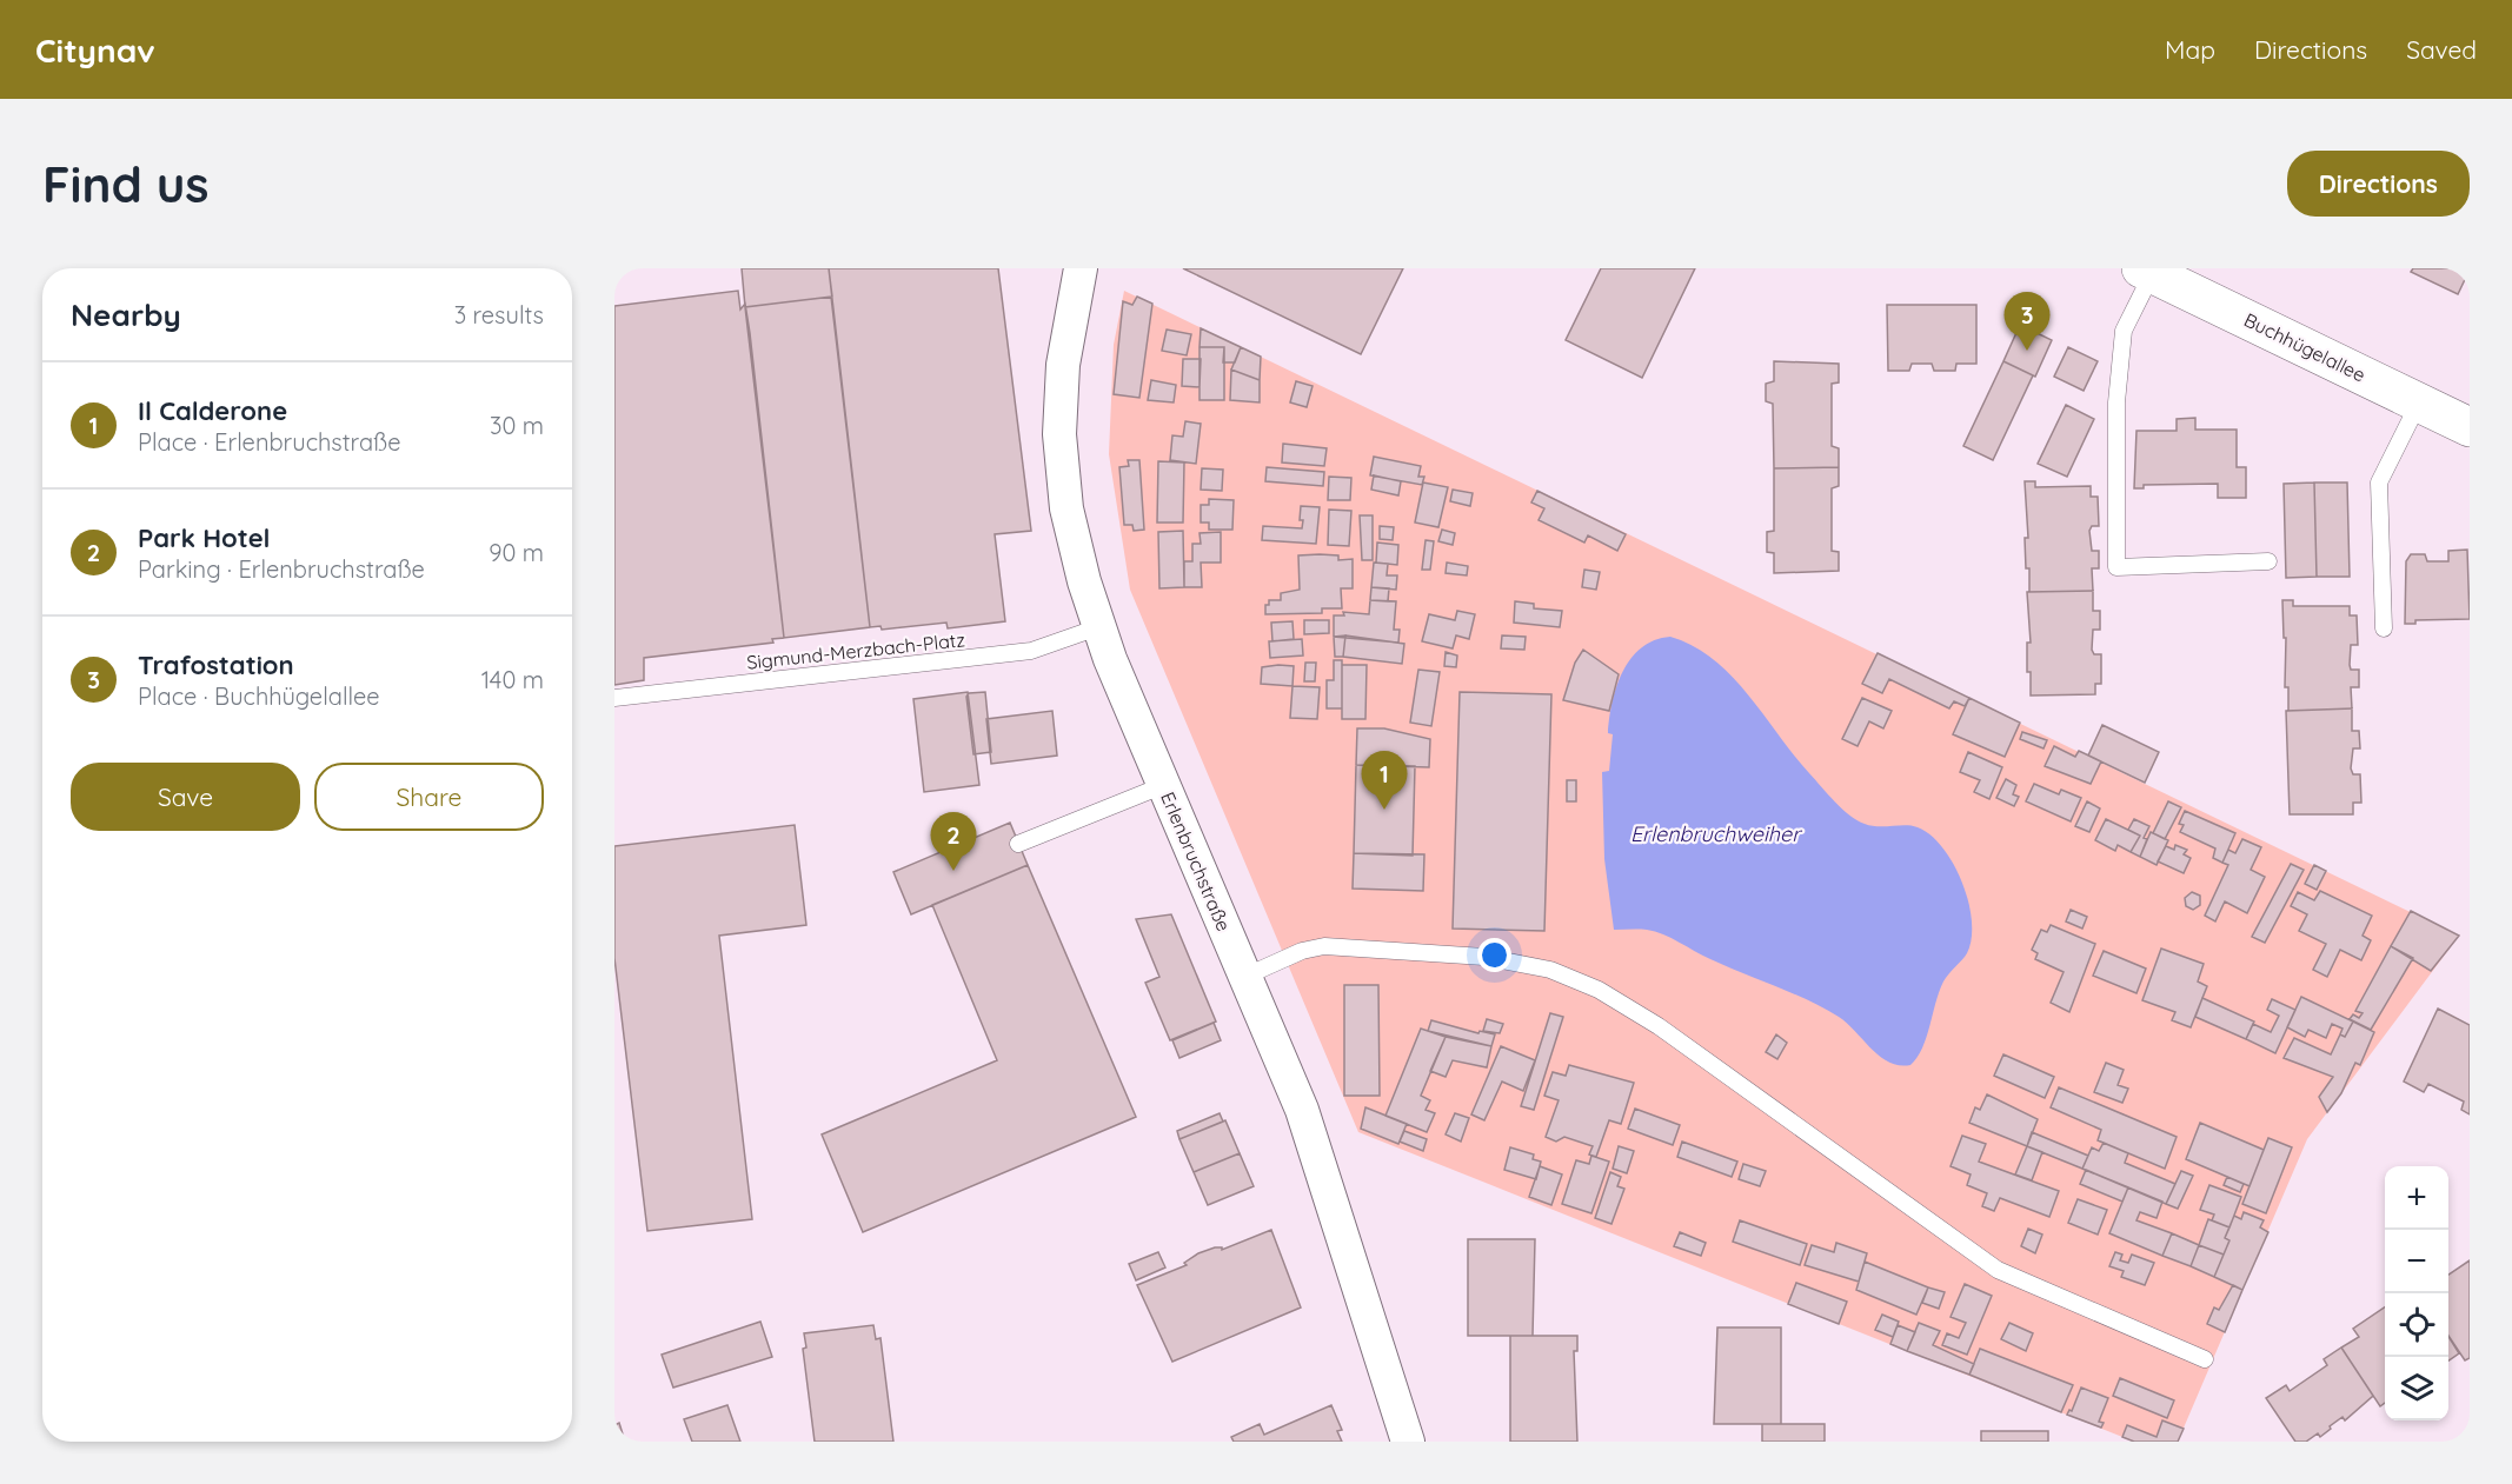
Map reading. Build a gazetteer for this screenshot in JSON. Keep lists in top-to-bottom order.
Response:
{
  "streets": {
    "street": ["Buchhügelallee", "Erlenbruchstraße"],
    "lane": ["Sigmund-Merzbach-Platz"]
  },
  "crossings": [
    ["Sigmund-Merzbach-Platz", "Erlenbruchstraße"]
  ],
  "water": ["Erlenbruchweiher"],
  "page": {
    "header": "Citynav",
    "nav": ["Map", "Directions", "Saved"],
    "buttons": [
      "Directions",
      ["Save", "Share"]
    ],
    "title": "Find us",
    "heading": ["Nearby", "3 results"],
    "pins": ["3", "1", "2"],
    "list": [
      {
        "mark": "1",
        "name": "Il Calderone",
        "note": "Place · Erlenbruchstraße",
        "value": "30 m"
      },
      {
        "mark": "2",
        "name": "Park Hotel",
        "note": "Parking · Erlenbruchstraße",
        "value": "90 m"
      },
      {
        "mark": "3",
        "name": "Trafostation",
        "note": "Place · Buchhügelallee",
        "value": "140 m"
      }
    ],
    "map_buttons": ["+", "−"]
  }
}
